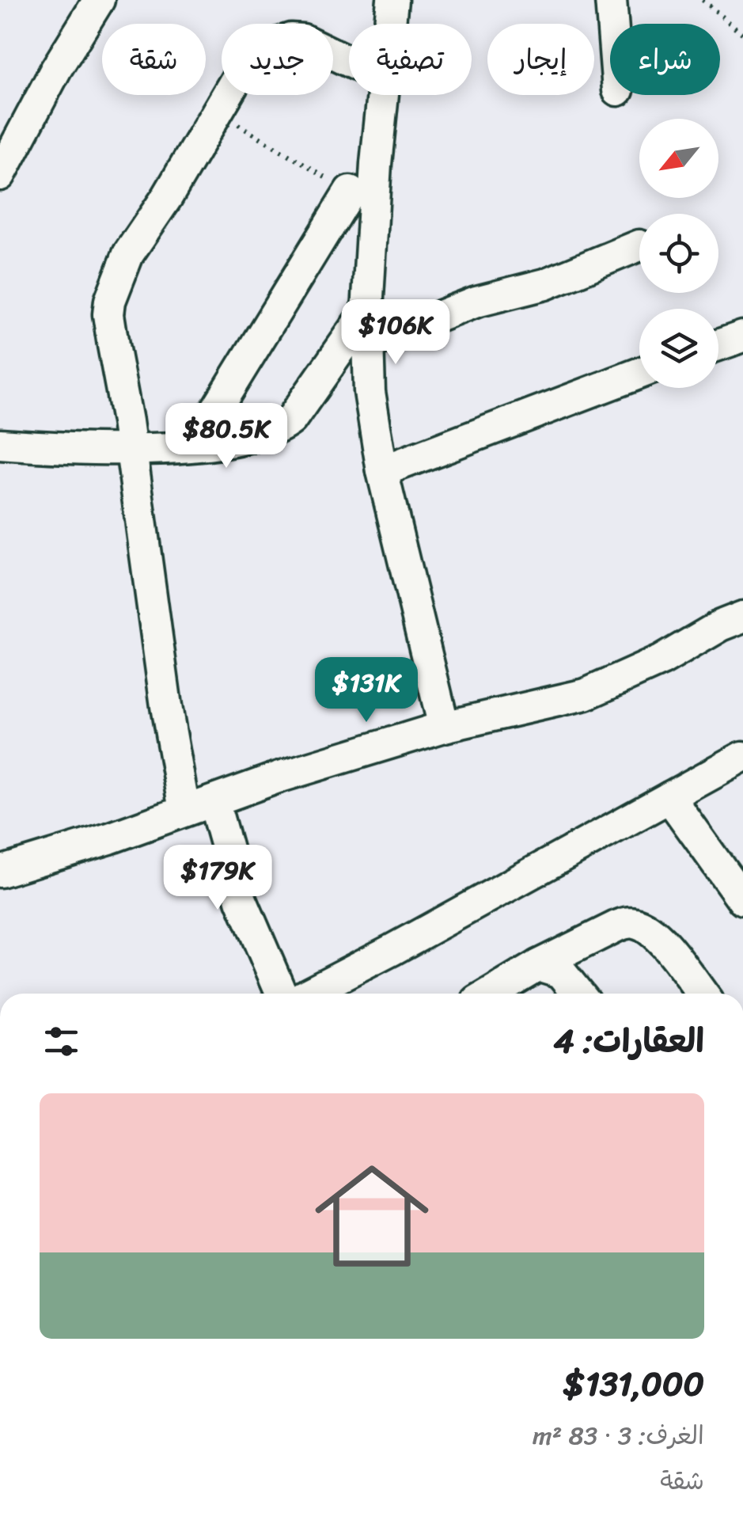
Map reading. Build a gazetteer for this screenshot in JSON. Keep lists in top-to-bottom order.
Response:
{
  "north": "bottom left",
  "page": {
    "chip": [
      "شراء",
      "إيجار",
      "تصفية",
      "جديد",
      "شقة"
    ],
    "price": [
      "$106K",
      "$80.5K",
      "$131K",
      "$179K"
    ],
    "heading": "العقارات: 4",
    "list": [
      {
        "name": "$131,000",
        "note": "الغرف: 3 · 83 m² · شقة"
      }
    ]
  }
}
